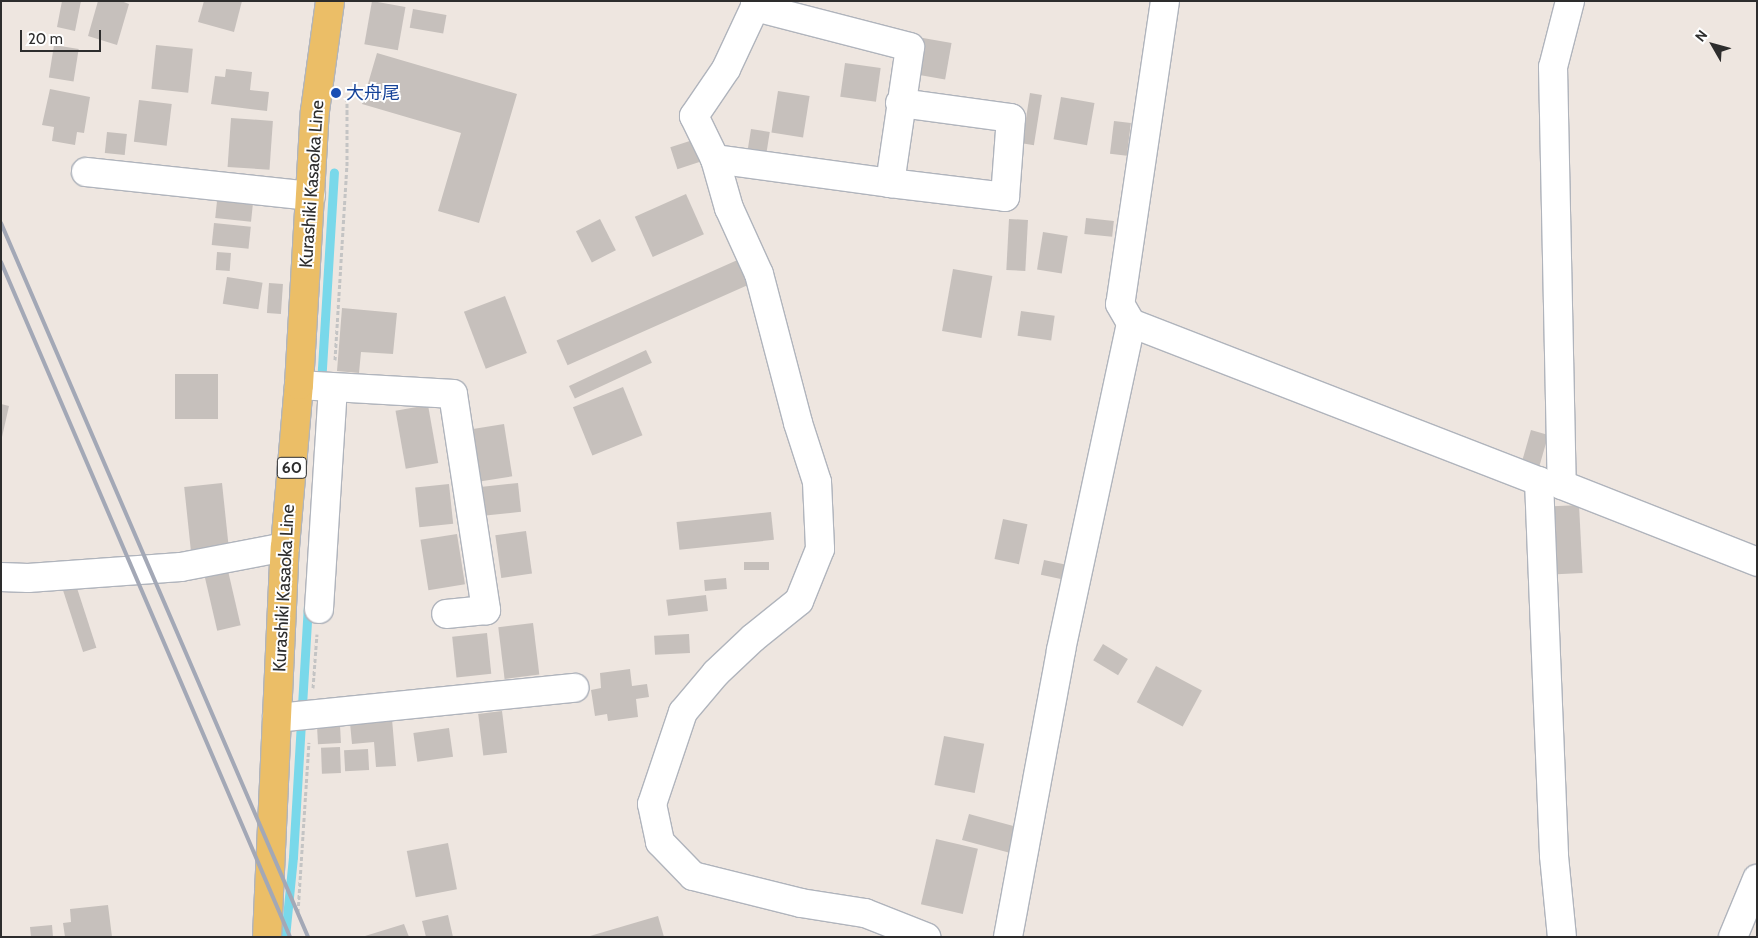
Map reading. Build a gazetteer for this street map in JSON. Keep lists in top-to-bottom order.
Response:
{
  "streets": {
    "main road": ["Kurashiki Kasaoka Line", "60"]
  },
  "places": ["大舟尾"],
  "scale_bar": "20 m",
  "north": "top left"
}
